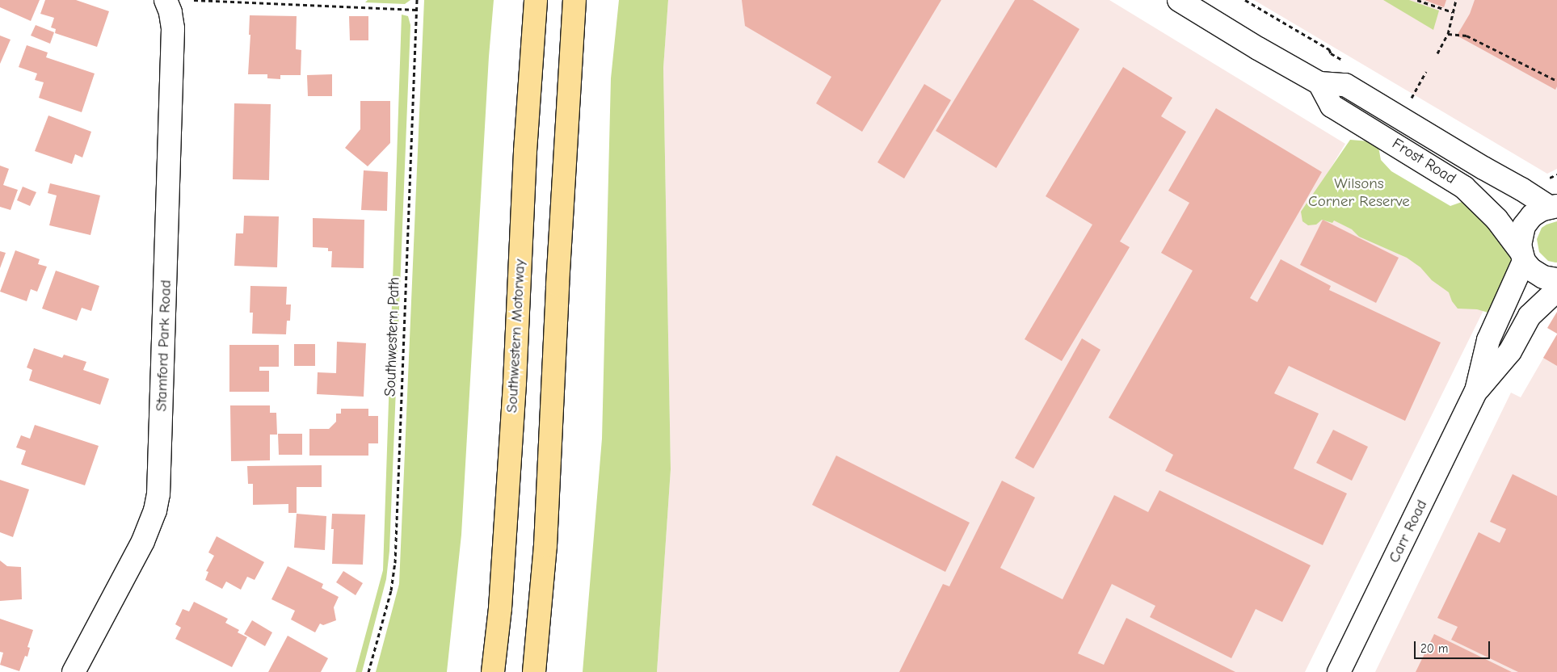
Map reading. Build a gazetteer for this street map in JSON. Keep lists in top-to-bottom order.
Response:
{
  "streets": {
    "highway": ["Southwestern Motorway"],
    "main road": ["Frost Road", "Stamford Park Road", "Carr Road"],
    "path": ["Southwestern Path"]
  },
  "crossings": [
    ["Frost Road", "Carr Road"]
  ],
  "parks": ["Wilsons Corner Reserve"],
  "scale_bar": "20 m"
}
